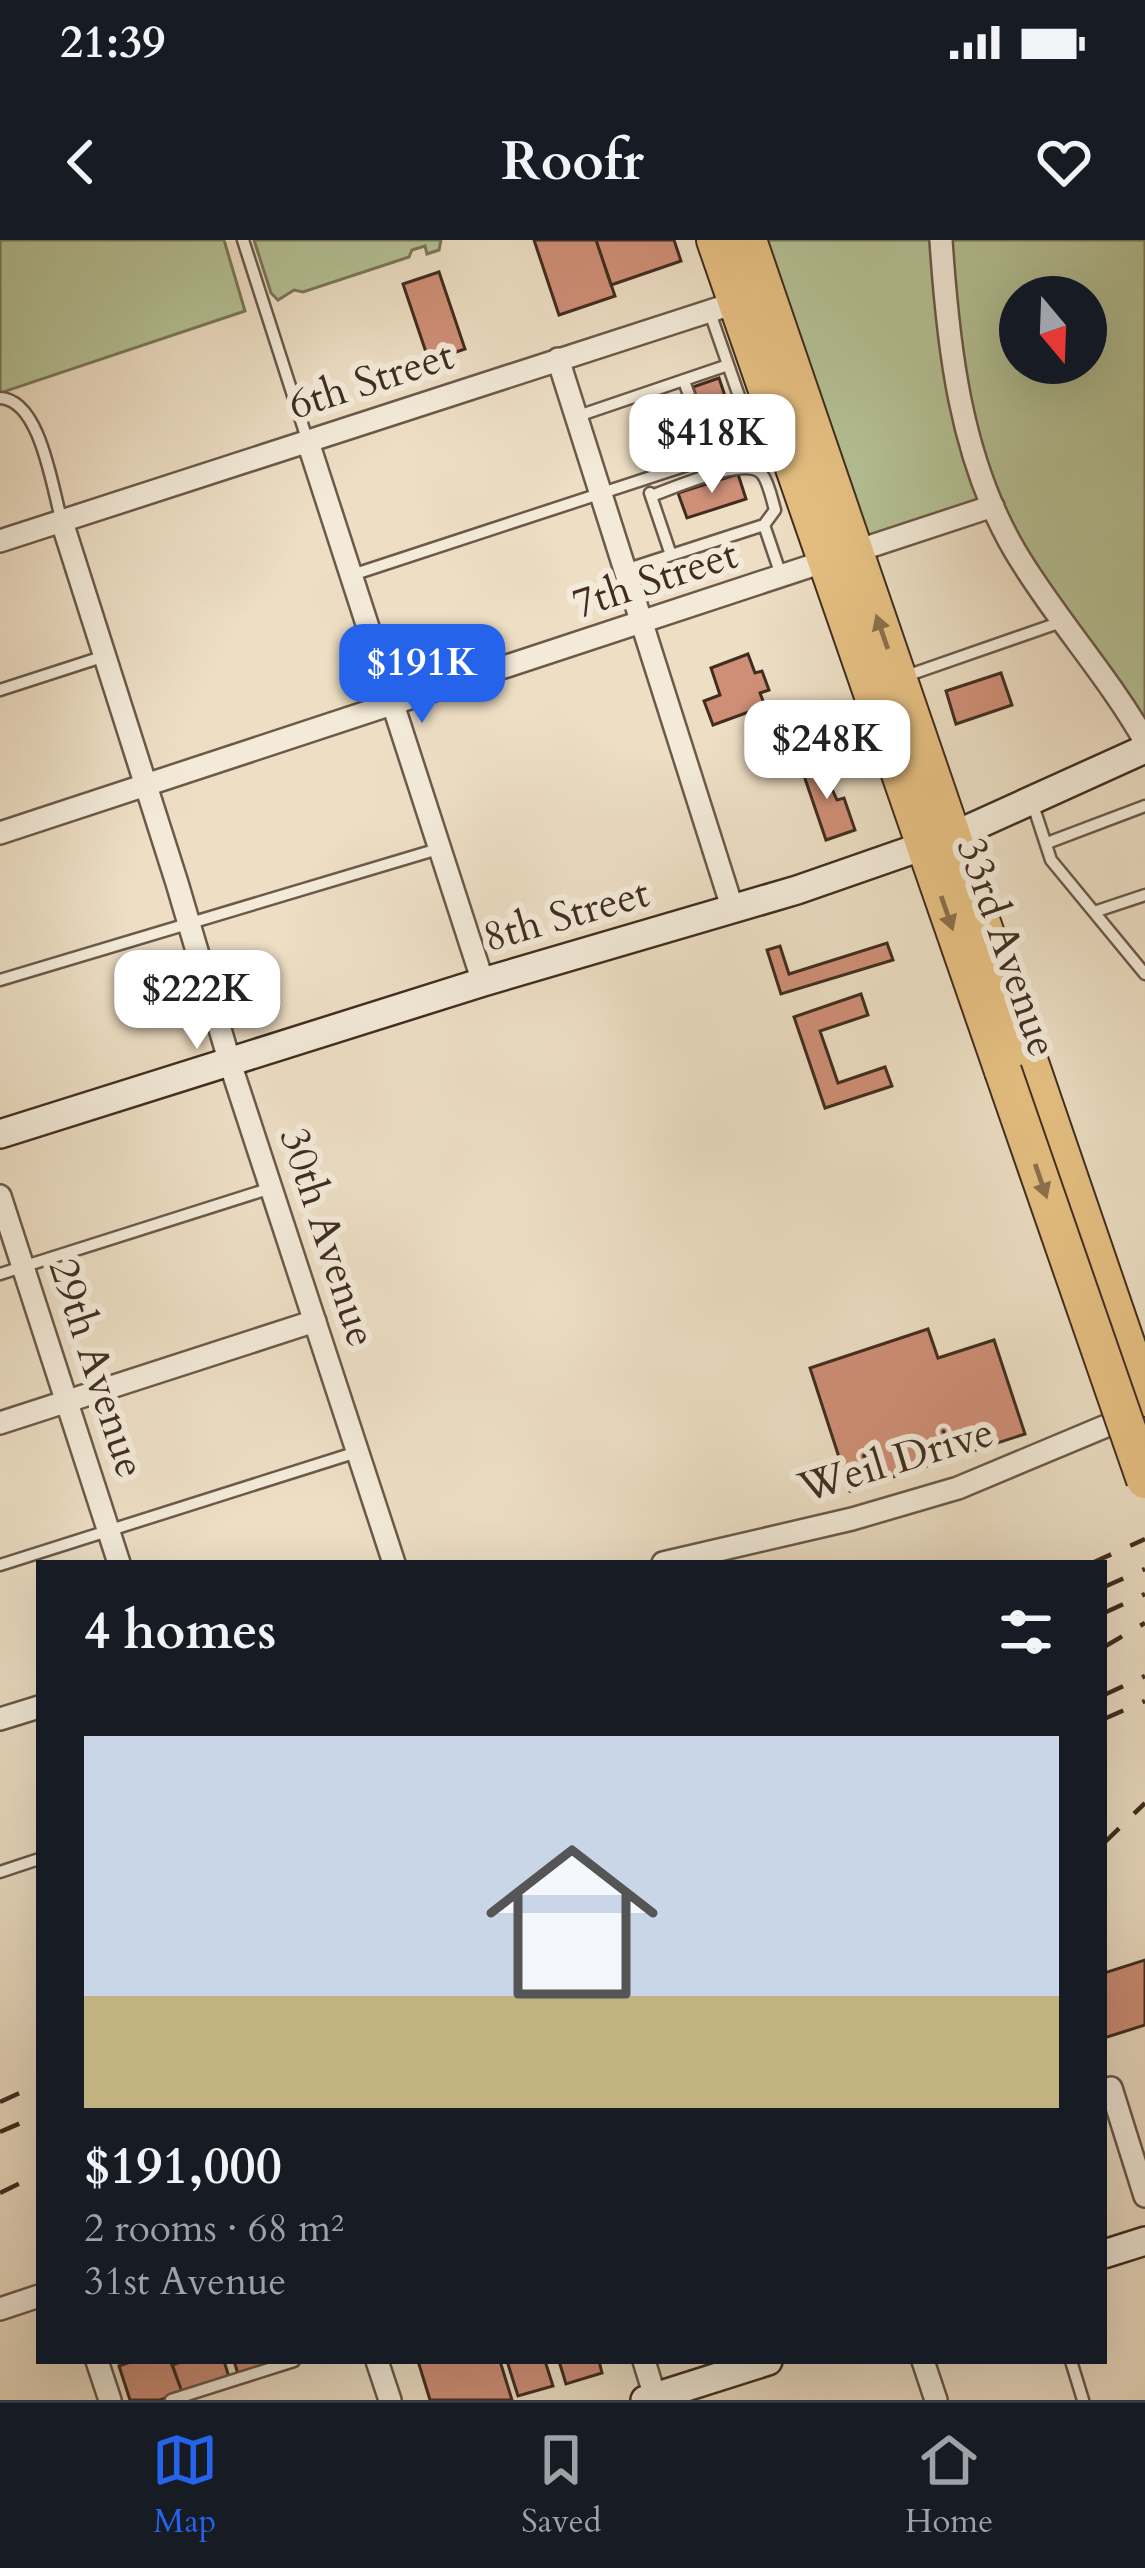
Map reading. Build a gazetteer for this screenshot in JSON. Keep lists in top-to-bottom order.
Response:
{
  "streets": {
    "highway": ["33rd Avenue"],
    "main road": ["8th Street"],
    "street": [
      "6th Street",
      "7th Street",
      "30th Avenue",
      "29th Avenue",
      "Weil Drive"
    ]
  },
  "crossings": [
    ["6th Street", "33rd Avenue"],
    ["6th Street", "30th Avenue"],
    ["7th Street", "33rd Avenue"],
    ["7th Street", "30th Avenue"],
    ["8th Street", "33rd Avenue"],
    ["8th Street", "30th Avenue"]
  ],
  "north": "bottom",
  "page": {
    "status": "21:39",
    "header": "Roofr",
    "price": [
      "$418K",
      "$191K",
      "$248K",
      "$222K"
    ],
    "heading": "4 homes",
    "list": [
      {
        "name": "$191,000",
        "note": "2 rooms · 68 m² · 31st Avenue"
      }
    ],
    "tabs": ["Map", "Saved", "Home"]
  }
}
